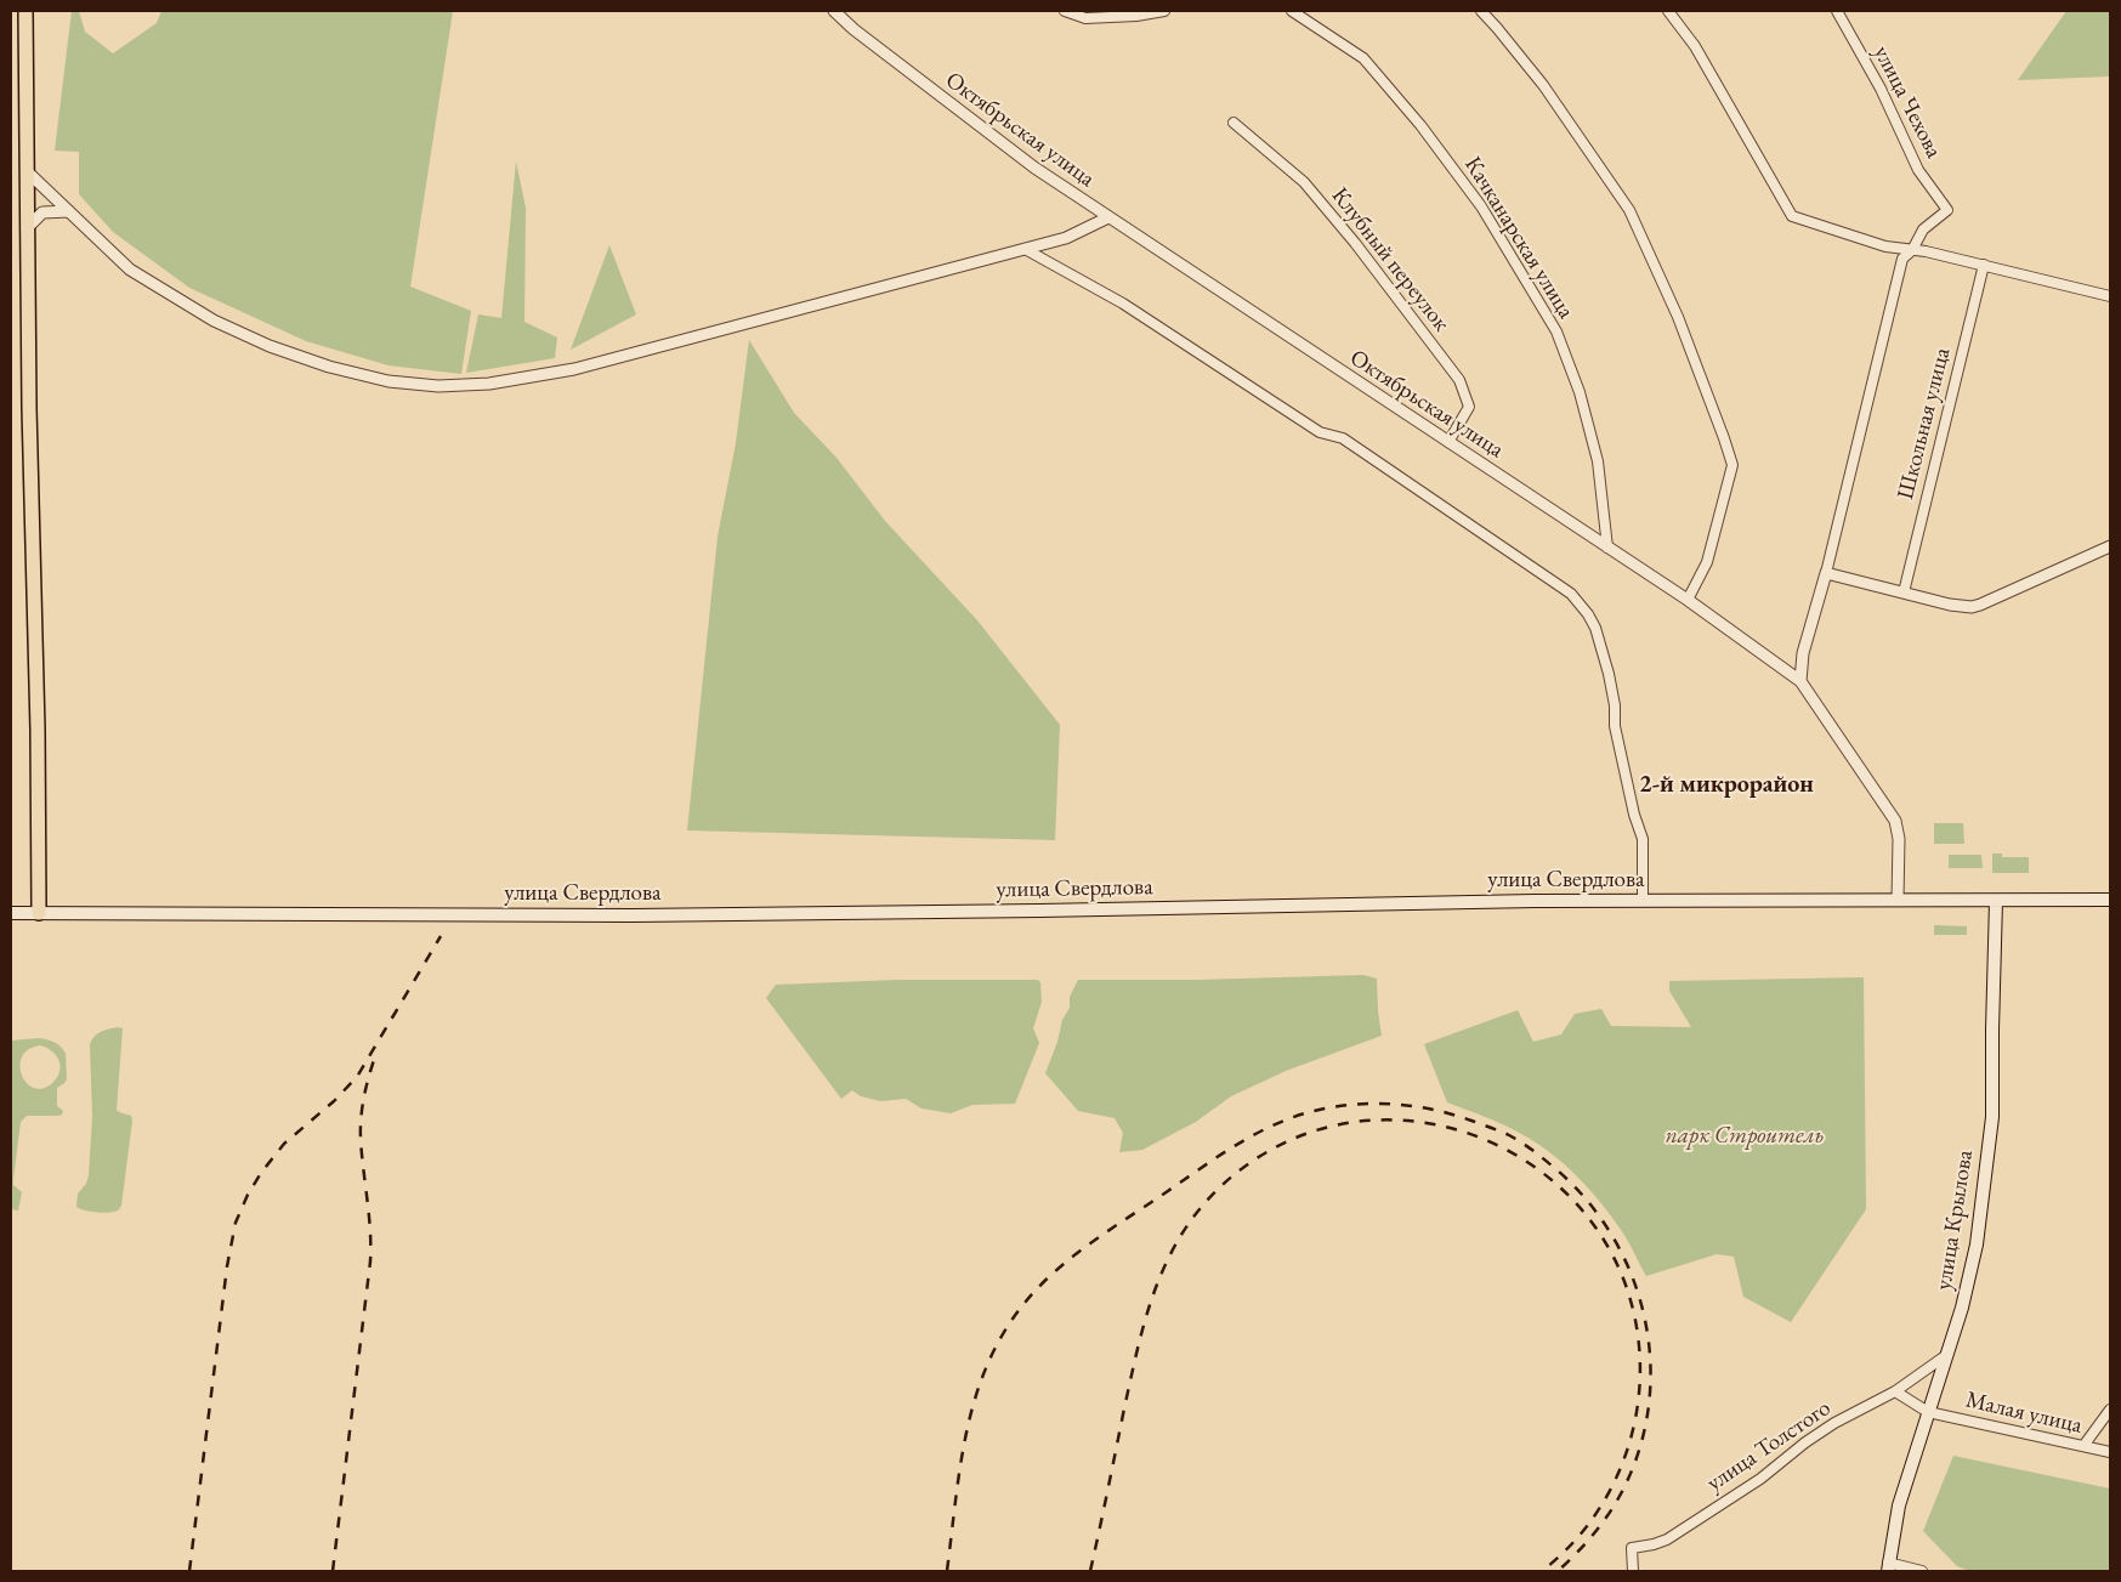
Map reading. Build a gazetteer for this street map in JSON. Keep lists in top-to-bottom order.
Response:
{
  "streets": {
    "main road": ["улица Свердлова", "улица Крылова"],
    "street": [
      "улица Чехова",
      "Октябрьская улица",
      "Качканарская улица",
      "Клубный переулок",
      "Школьная улица",
      "Малая улица",
      "улица Толстого"
    ]
  },
  "crossings": [
    ["Октябрьская улица", "Качканарская улица"],
    ["Октябрьская улица", "Клубный переулок"],
    ["Октябрьская улица", "улица Свердлова"],
    ["улица Свердлова", "улица Крылова"],
    ["улица Крылова", "Малая улица"],
    ["улица Крылова", "улица Толстого"],
    ["Малая улица", "улица Толстого"]
  ],
  "districts": ["2-й микрорайон"],
  "parks": ["парк Строитель"]
}
